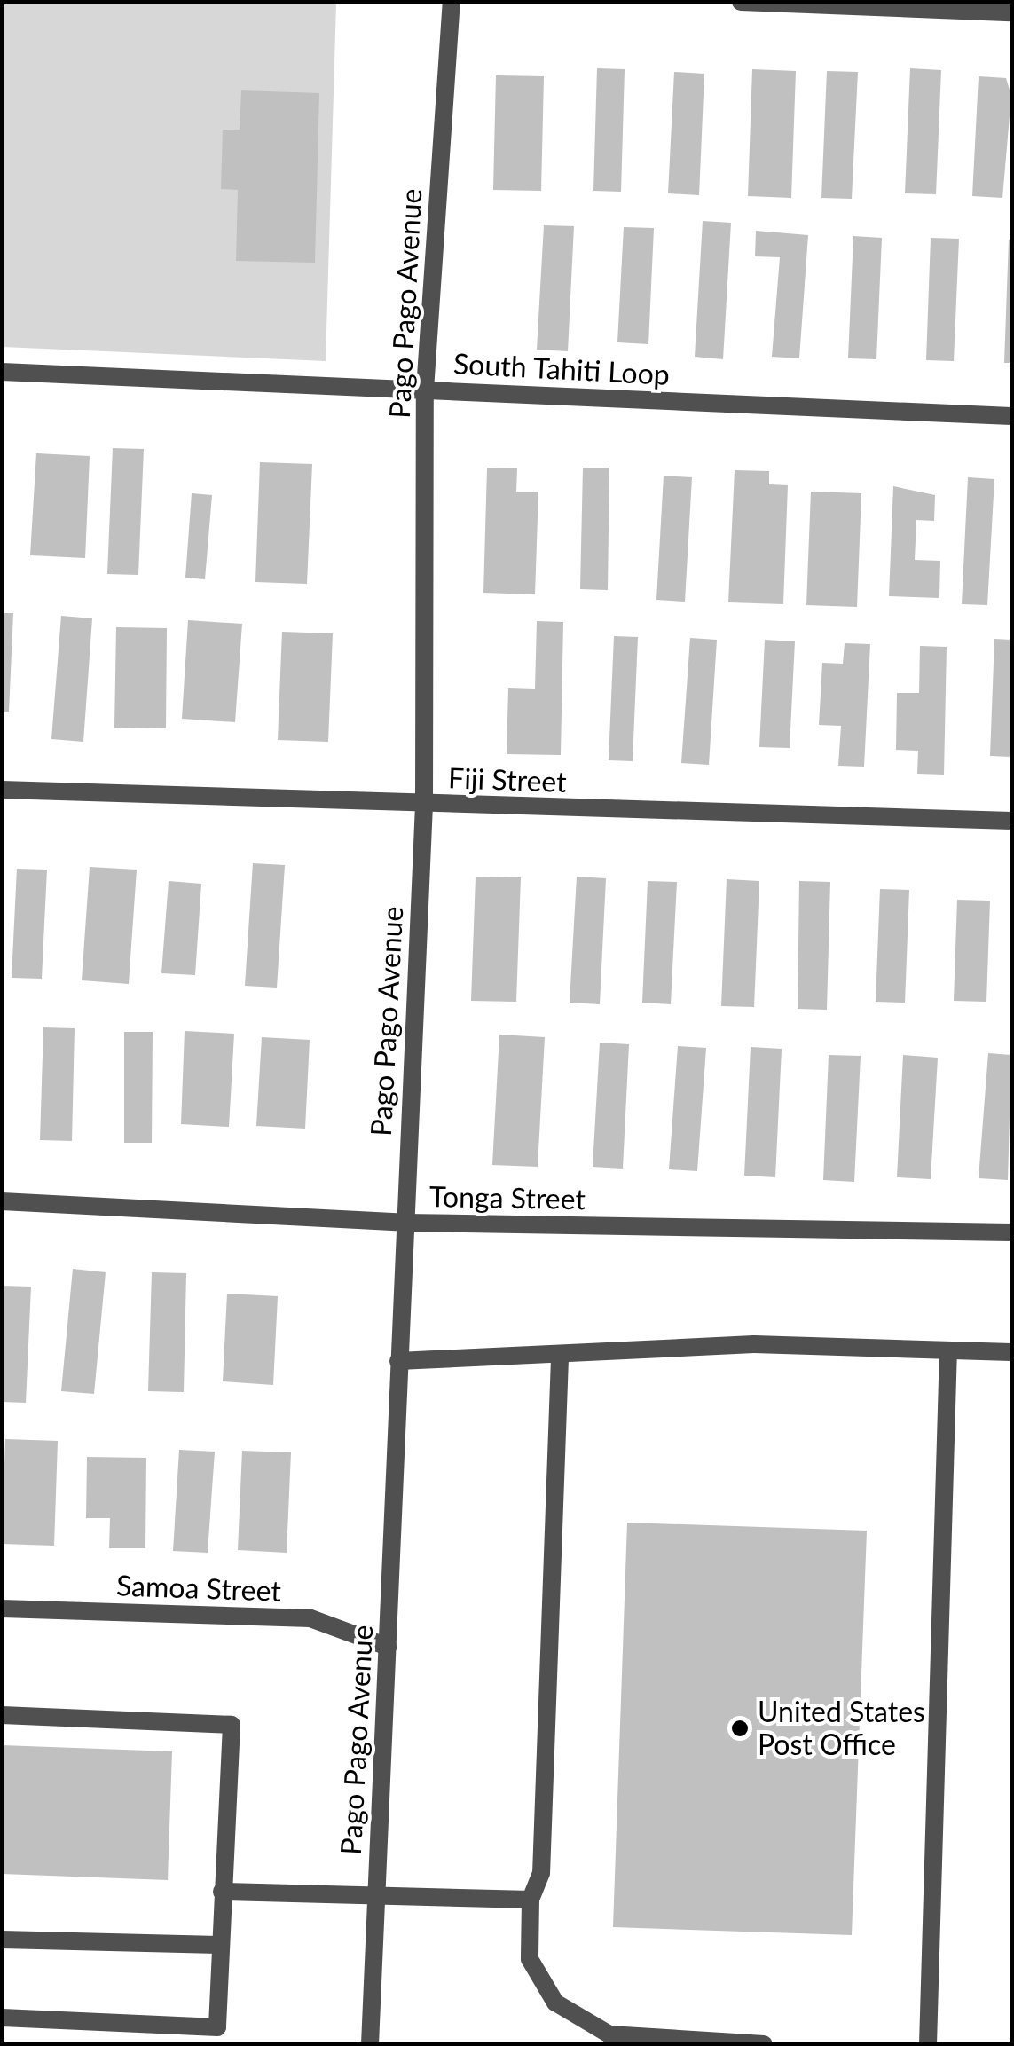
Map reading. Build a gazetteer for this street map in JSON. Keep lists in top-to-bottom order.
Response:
{
  "streets": {
    "street": [
      "Pago Pago Avenue",
      "South Tahiti Loop",
      "Fiji Street",
      "Tonga Street",
      "Samoa Street"
    ]
  },
  "crossings": [
    ["Pago Pago Avenue", "South Tahiti Loop"],
    ["Pago Pago Avenue", "Fiji Street"],
    ["Pago Pago Avenue", "Tonga Street"],
    ["Pago Pago Avenue", "Samoa Street"]
  ],
  "places": ["United States Post Office"]
}
